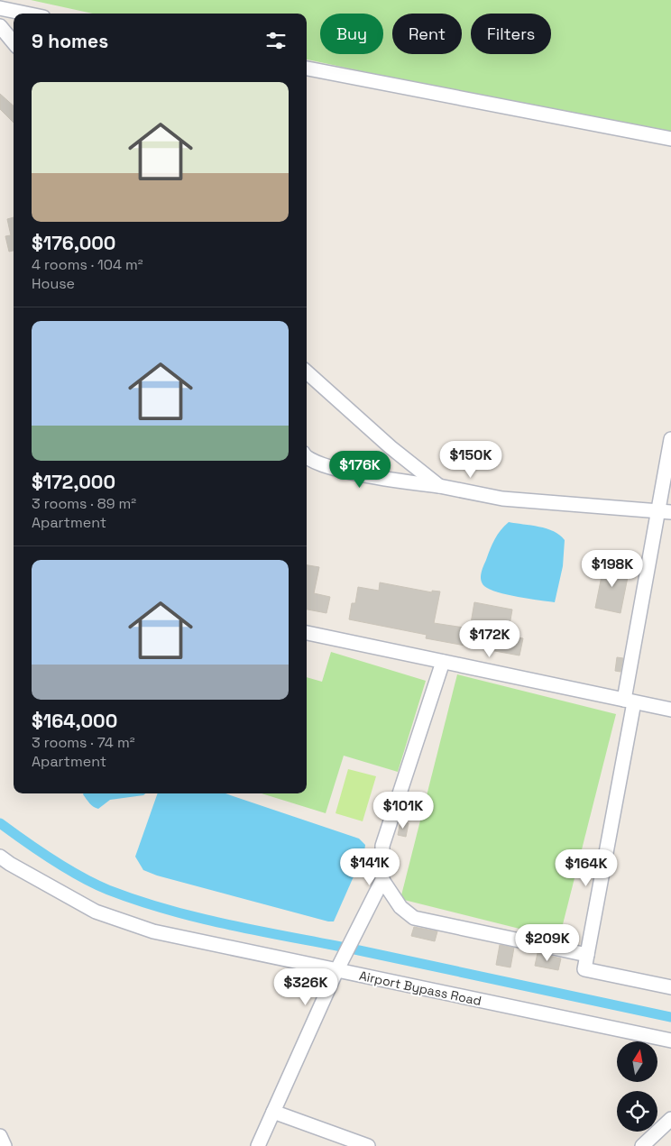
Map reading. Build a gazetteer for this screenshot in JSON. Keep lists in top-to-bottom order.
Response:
{
  "streets": {
    "street": ["Airport Bypass Road"]
  },
  "north": "top",
  "page": {
    "chip": ["Buy", "Rent", "Filters"],
    "heading": "9 homes",
    "list": [
      {
        "name": "$176,000",
        "note": "4 rooms · 104 m² · House"
      },
      {
        "name": "$172,000",
        "note": "3 rooms · 89 m² · Apartment"
      },
      {
        "name": "$164,000",
        "note": "3 rooms · 74 m² · Apartment"
      }
    ],
    "price": [
      "$150K",
      "$176K",
      "$198K",
      "$172K",
      "$101K",
      "$141K",
      "$164K",
      "$209K",
      "$326K"
    ]
  }
}
